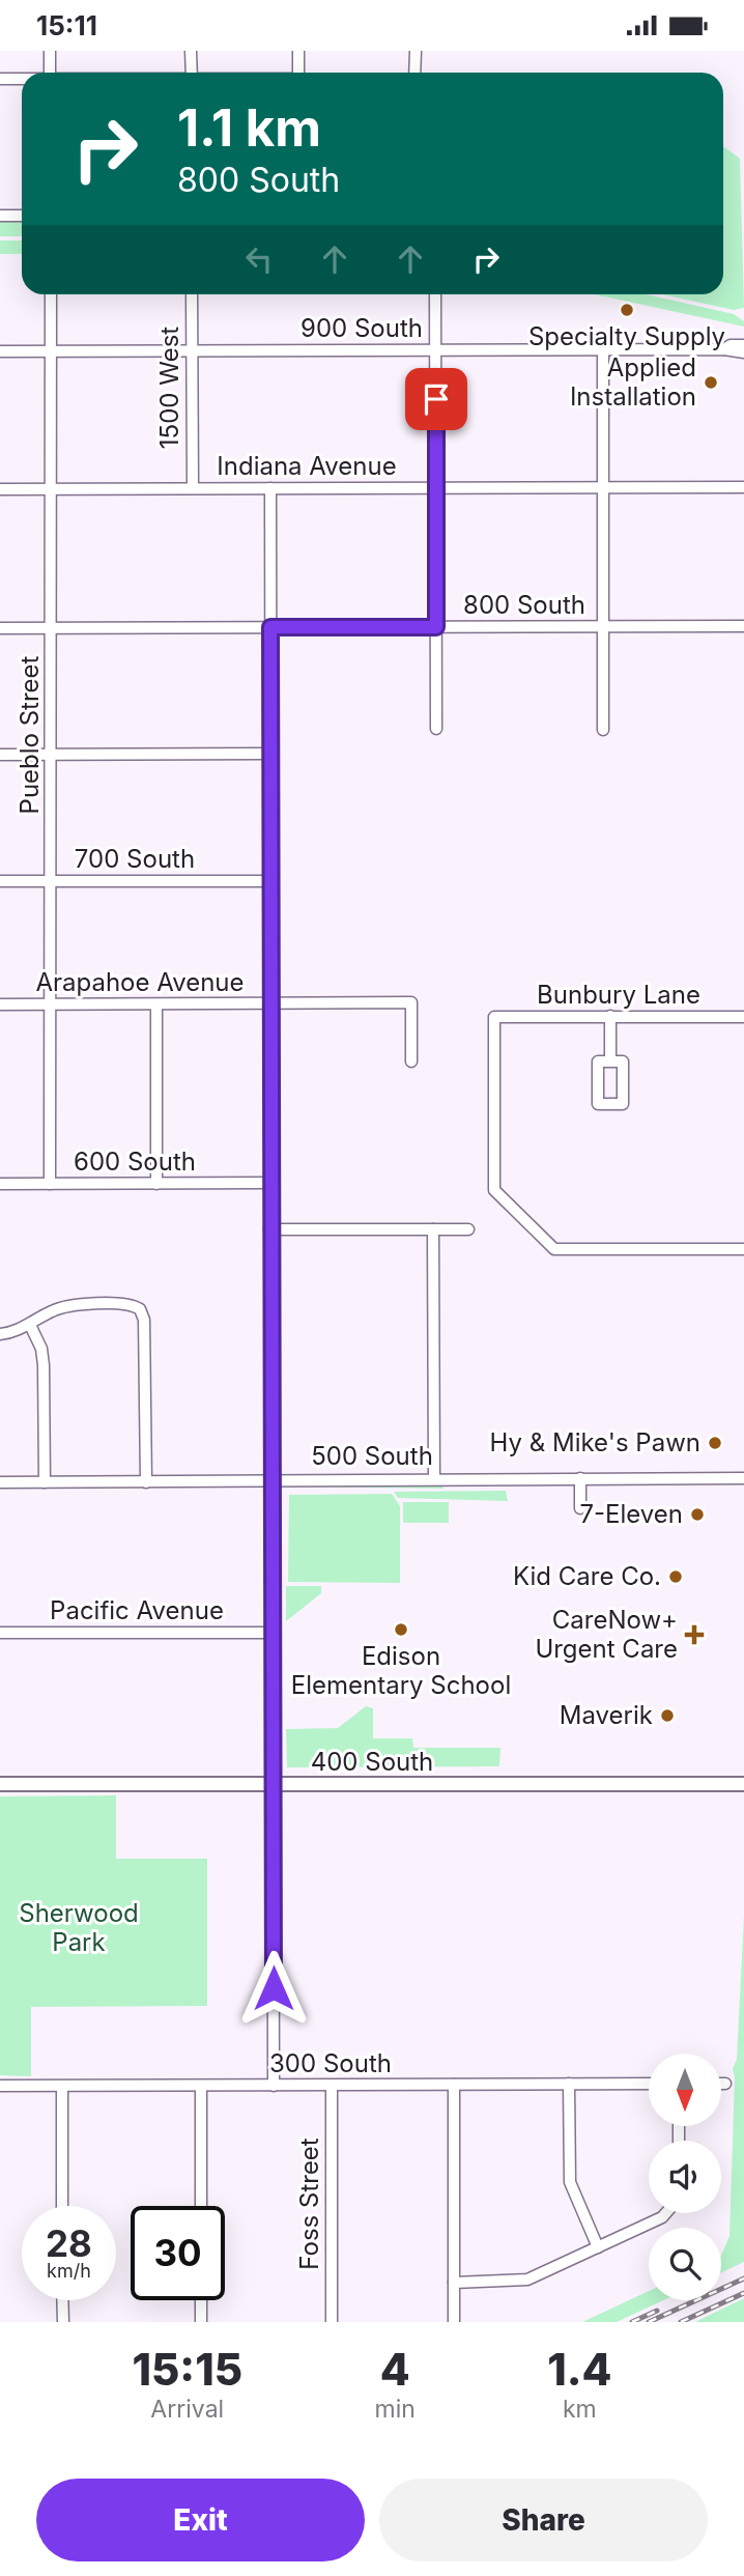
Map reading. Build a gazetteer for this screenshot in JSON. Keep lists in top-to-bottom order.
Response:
{
  "streets": {
    "main road": ["400 South"],
    "street": [
      "900 South",
      "1500 West",
      "Indiana Avenue",
      "800 South",
      "Pueblo Street",
      "700 South",
      "Arapahoe Avenue",
      "Bunbury Lane",
      "600 South",
      "500 South",
      "Pacific Avenue",
      "300 South",
      "Foss Street"
    ]
  },
  "crossings": [
    ["900 South", "1500 West"],
    ["900 South", "Pueblo Street"],
    ["1500 West", "Indiana Avenue"],
    ["Indiana Avenue", "Pueblo Street"],
    ["800 South", "Pueblo Street"],
    ["Pueblo Street", "700 South"],
    ["Pueblo Street", "Arapahoe Avenue"],
    ["Pueblo Street", "600 South"],
    ["300 South", "Foss Street"]
  ],
  "parks": ["Sherwood Park"],
  "places": {
    "other": [
      "Specialty Supply",
      "Applied Installation",
      "Hy & Mike's Pawn",
      "7-Eleven",
      "Kid Care Co.",
      "Edison Elementary School",
      "Maverik"
    ],
    "health": ["CareNow+ Urgent Care"]
  },
  "north": "bottom",
  "page": {
    "status": "15:11",
    "turn": ["1.1 km", "800 South"],
    "speed": "28 km/h",
    "limit": "30",
    "eta": [
      "15:15",
      "Arrival",
      "4",
      "min",
      "1.4",
      "km"
    ],
    "buttons": ["Exit", "Share"]
  }
}
